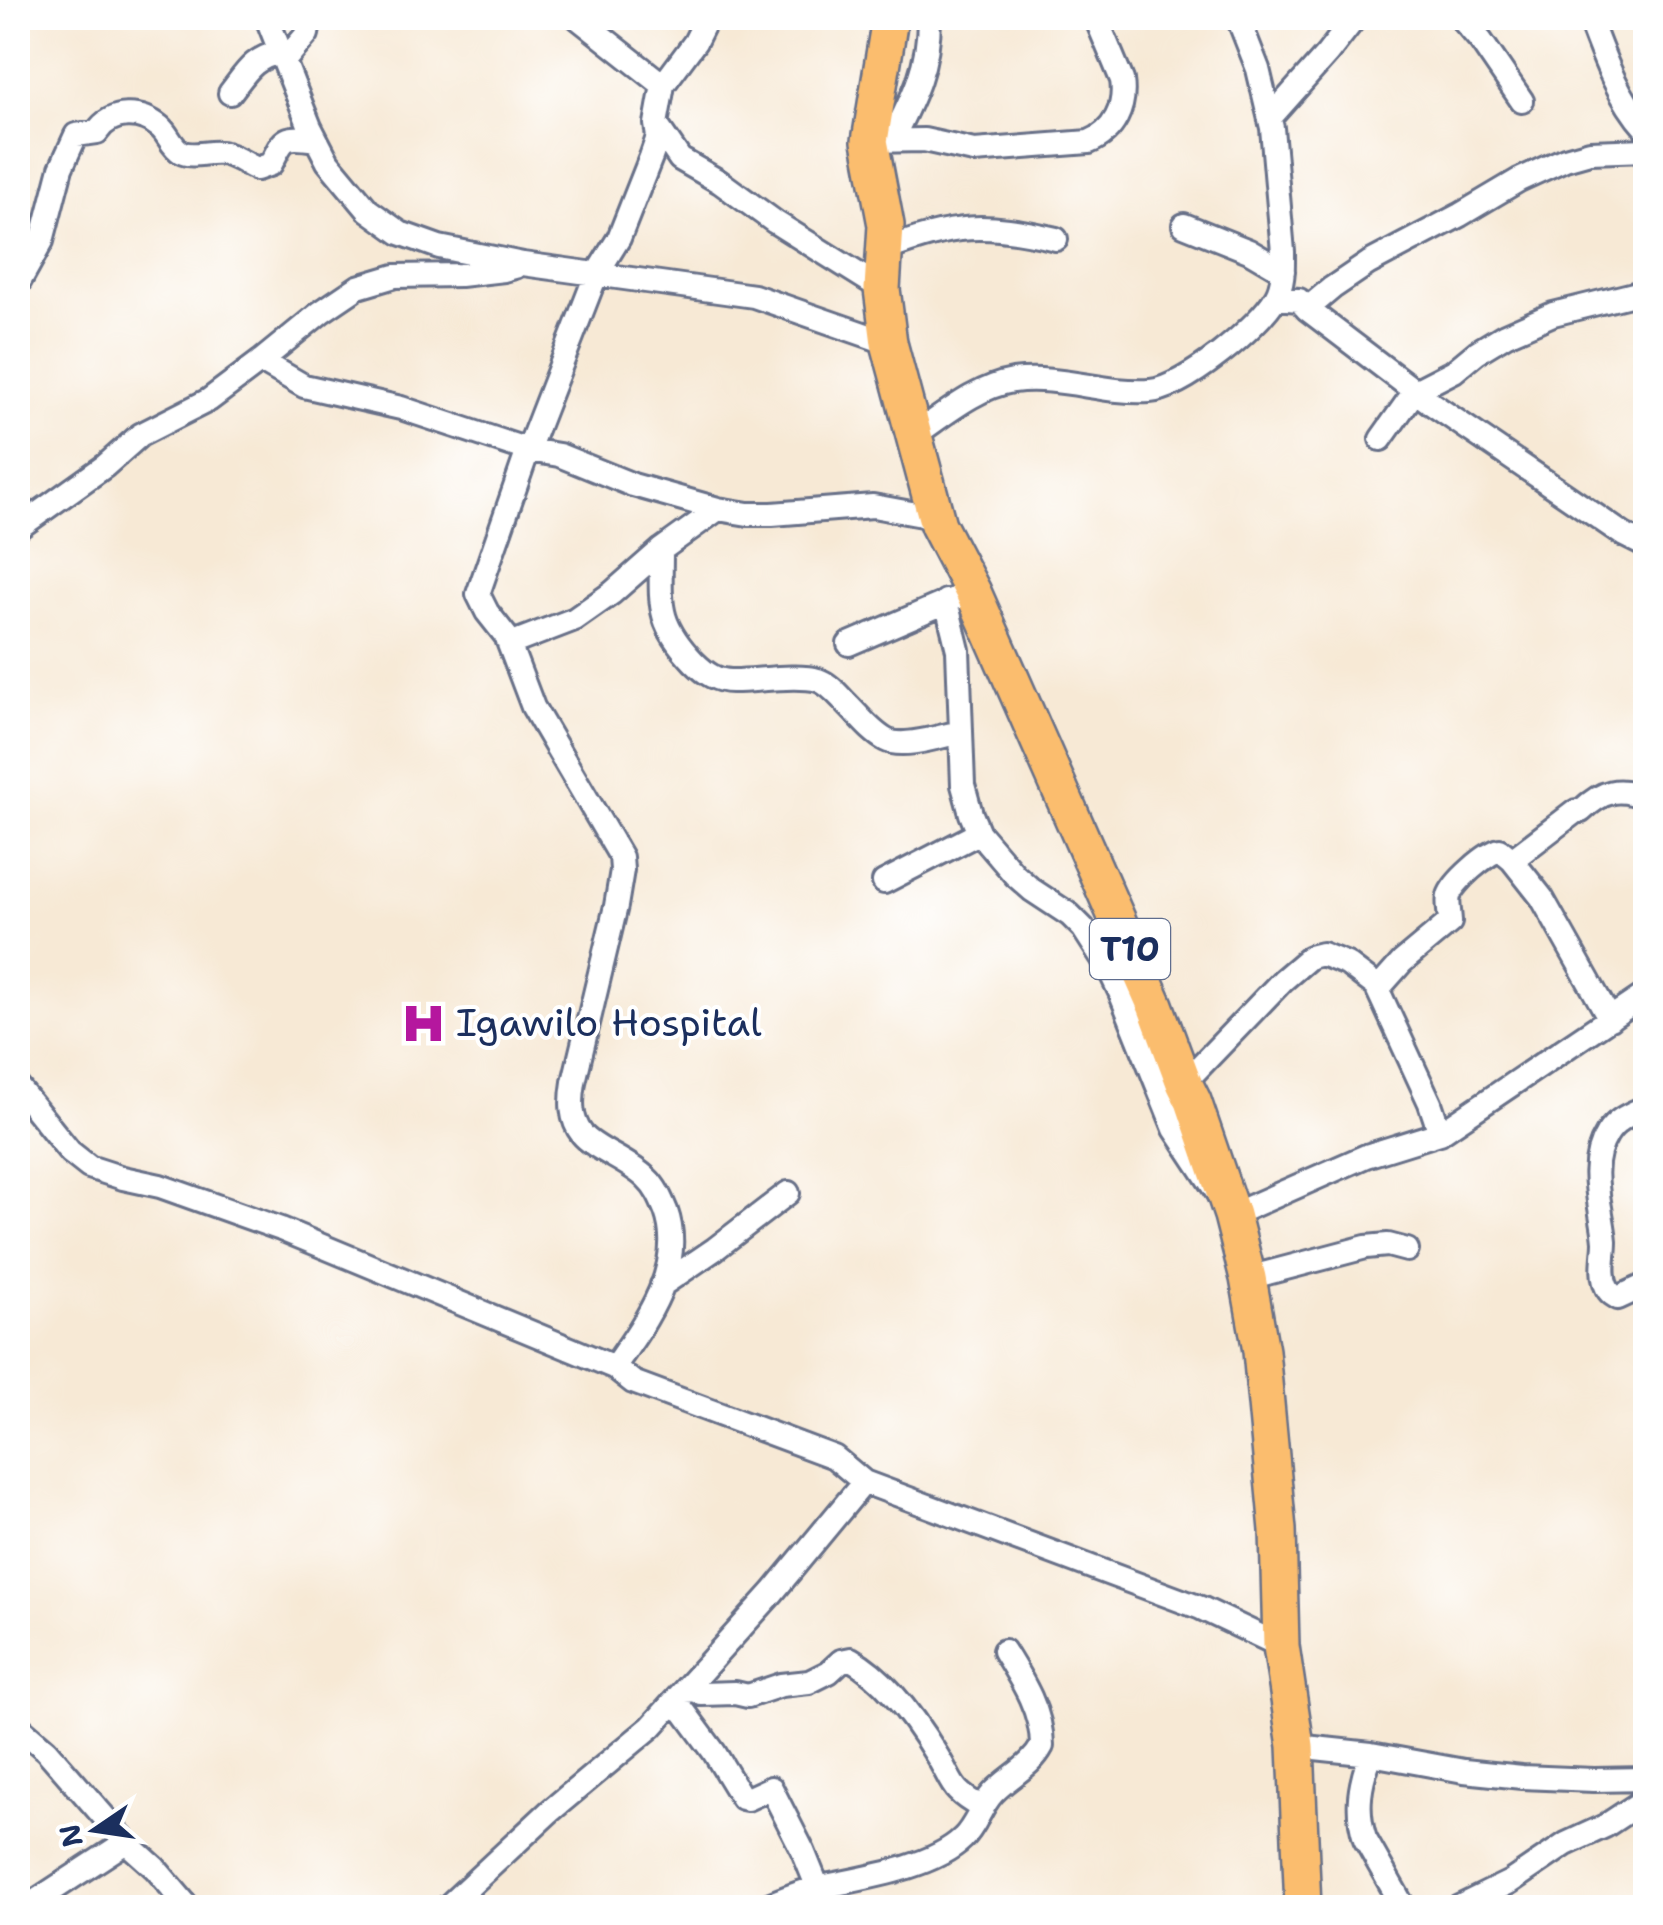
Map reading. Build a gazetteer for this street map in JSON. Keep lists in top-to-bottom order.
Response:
{
  "streets": {
    "highway": ["T10"]
  },
  "places": {
    "hospital": ["Igawilo Hospital"]
  },
  "north": "left"
}
